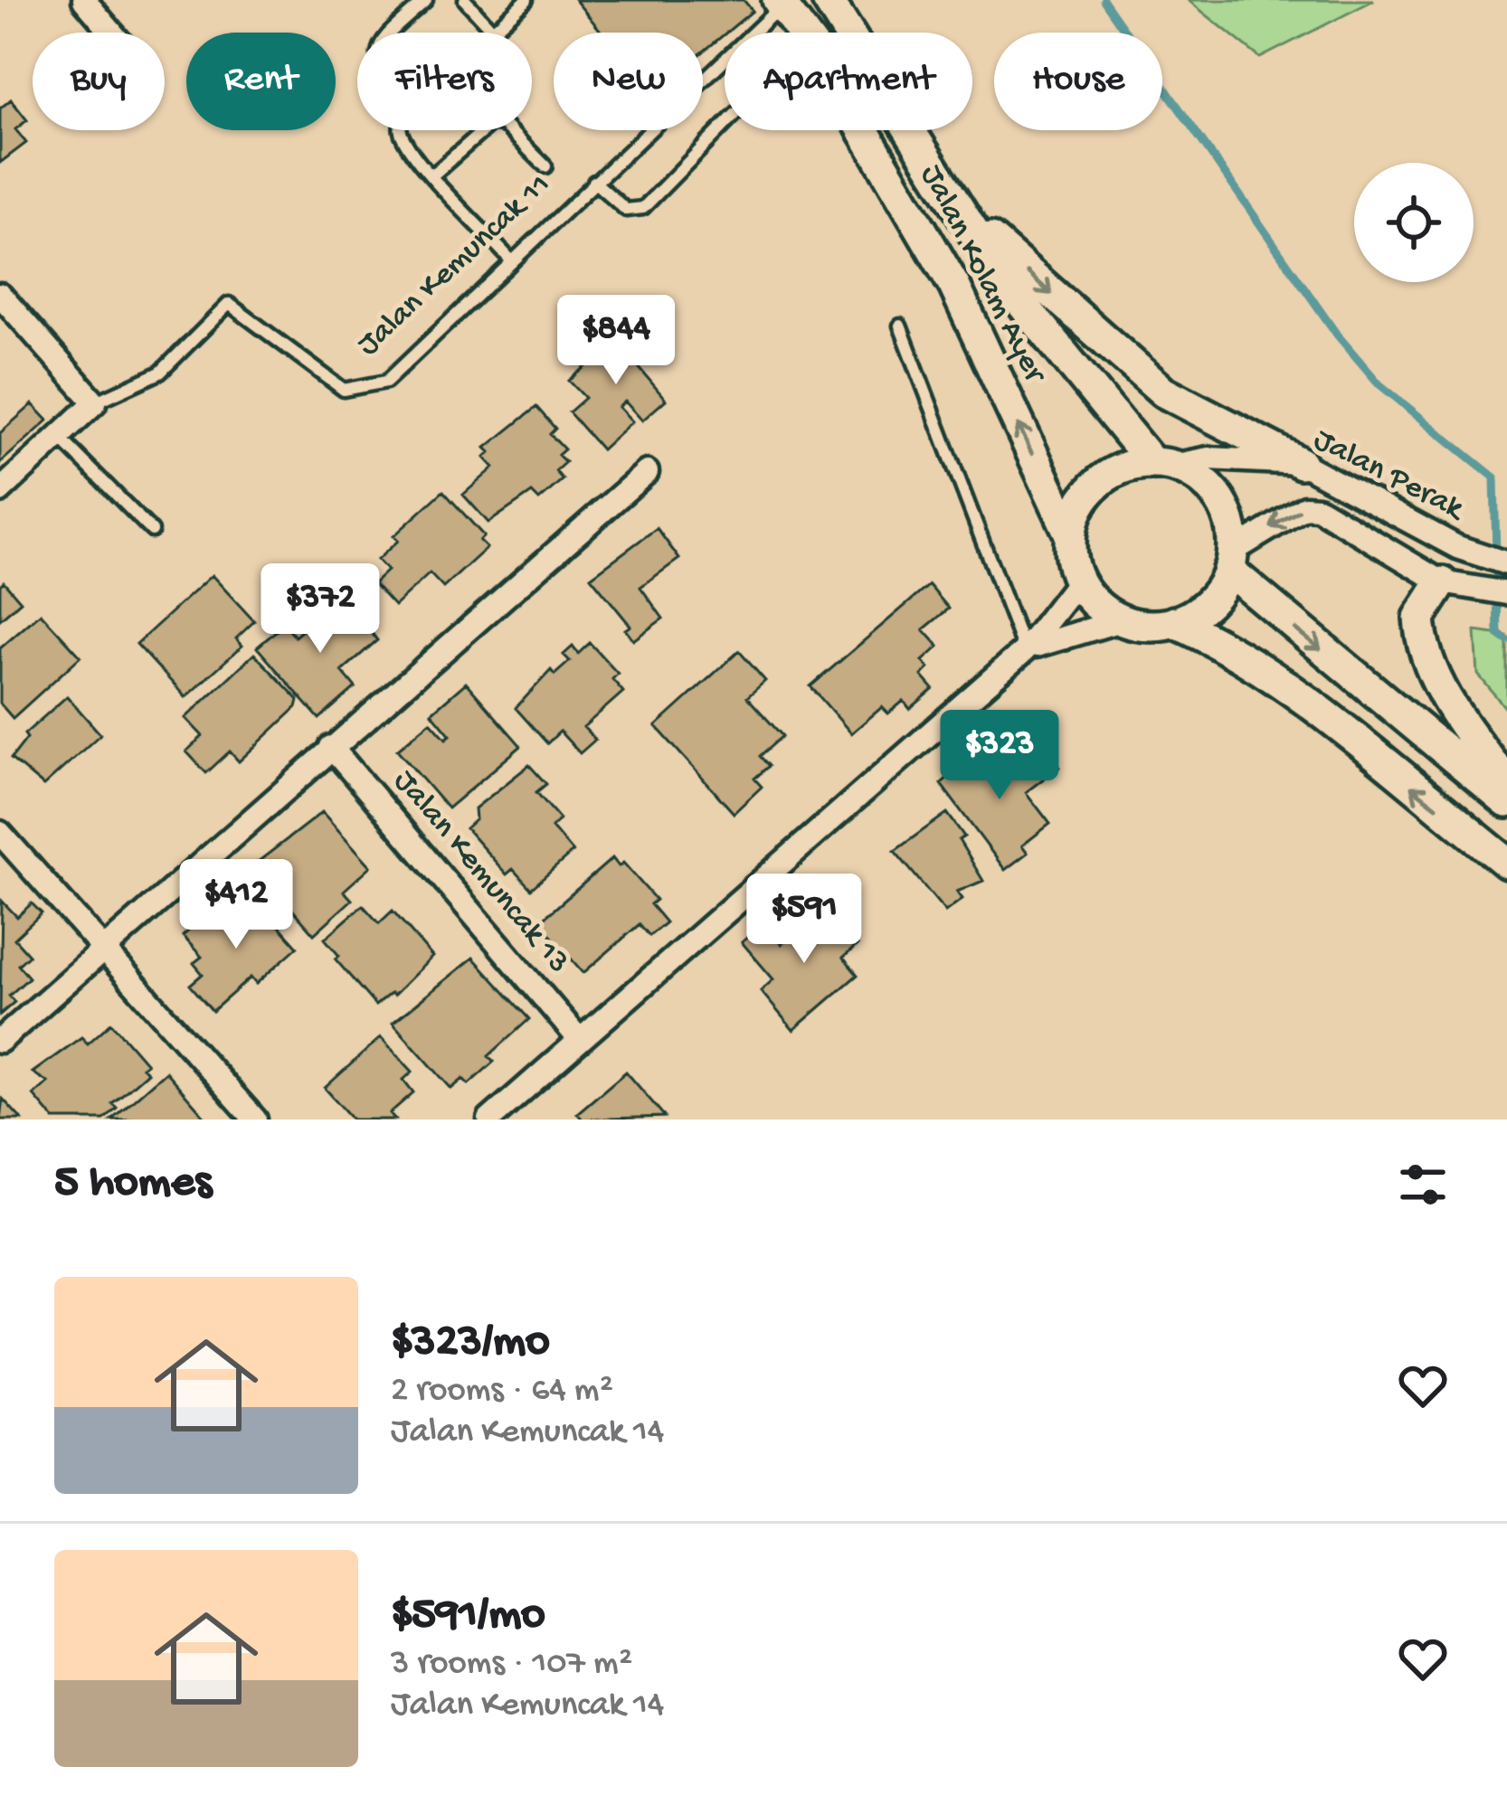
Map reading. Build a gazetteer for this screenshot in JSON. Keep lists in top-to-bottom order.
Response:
{
  "streets": {
    "main road": ["Jalan Kolam Ayer"],
    "street": ["Jalan Kemuncak 11", "Jalan Perak", "Jalan Kemuncak 13"]
  },
  "crossings": [
    ["Jalan Kemuncak 11", "Jalan Kolam Ayer"],
    ["Jalan Kolam Ayer", "Jalan Perak"]
  ],
  "page": {
    "chip": [
      "Buy",
      "Rent",
      "Filters",
      "New",
      "Apartment",
      "House"
    ],
    "price": [
      "$844",
      "$372",
      "$323",
      "$412",
      "$591"
    ],
    "heading": "5 homes",
    "list": [
      {
        "name": "$323/mo",
        "note": "2 rooms · 64 m² · Jalan Kemuncak 14"
      },
      {
        "name": "$591/mo",
        "note": "3 rooms · 107 m² · Jalan Kemuncak 14"
      }
    ]
  }
}
